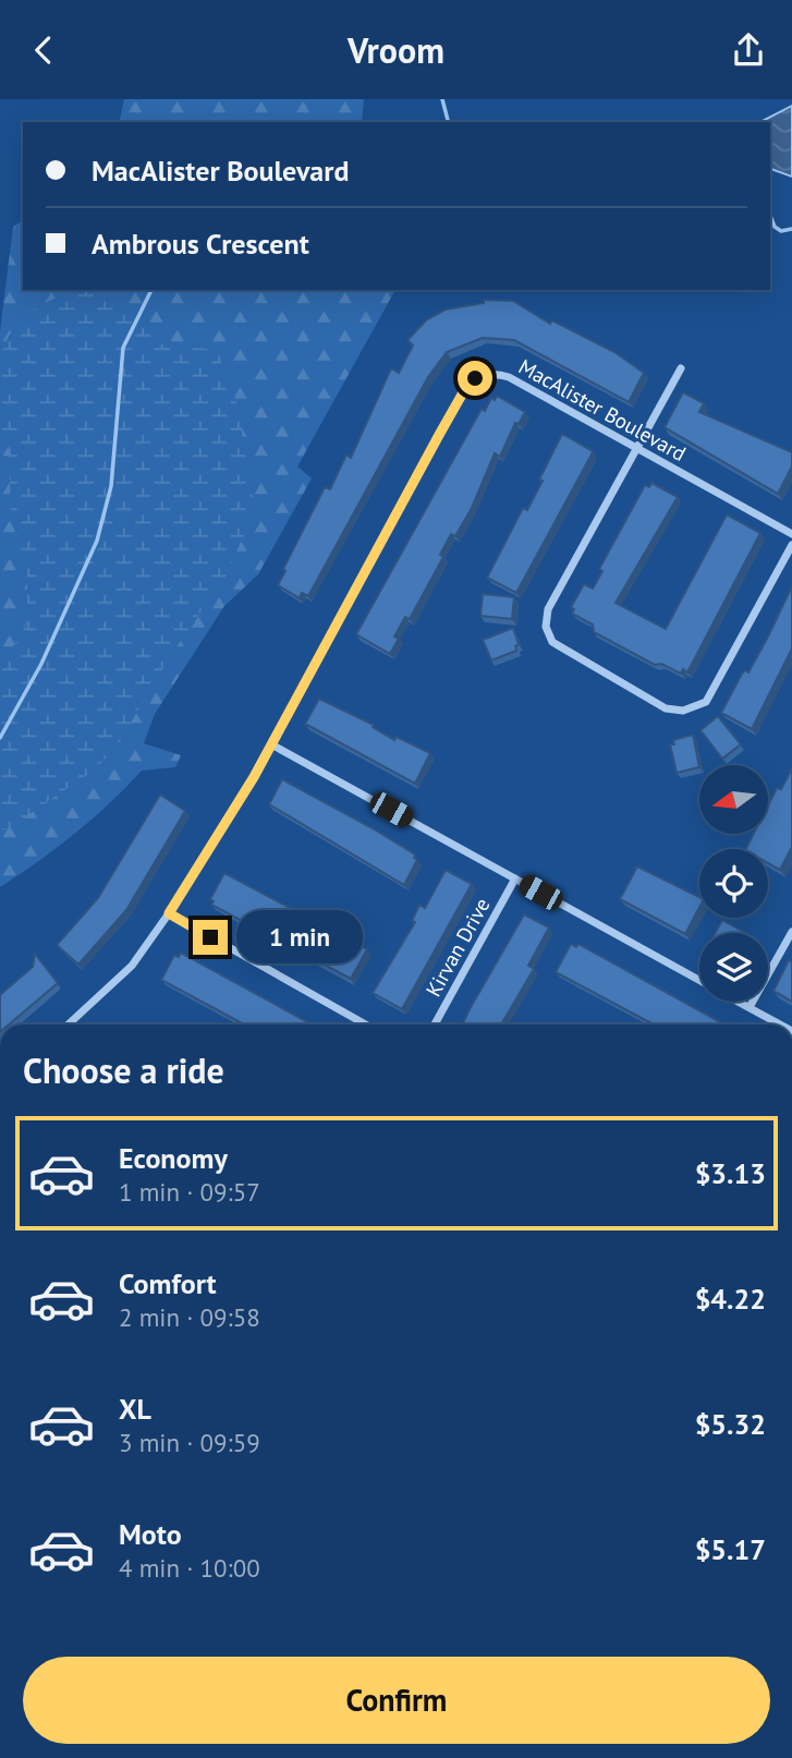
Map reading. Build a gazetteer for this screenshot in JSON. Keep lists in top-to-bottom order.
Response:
{
  "streets": {
    "street": ["MacAlister Boulevard", "Kirvan Drive"]
  },
  "north": "left",
  "page": {
    "header": "Vroom",
    "banner": ["MacAlister Boulevard", "Ambrous Crescent"],
    "bubble": "1 min",
    "heading": "Choose a ride",
    "list": [
      {
        "name": "Economy",
        "note": "1 min · 09:57",
        "value": "$3.13"
      },
      {
        "name": "Comfort",
        "note": "2 min · 09:58",
        "value": "$4.22"
      },
      {
        "name": "XL",
        "note": "3 min · 09:59",
        "value": "$5.32"
      },
      {
        "name": "Moto",
        "note": "4 min · 10:00",
        "value": "$5.17"
      }
    ],
    "buttons": "Confirm"
  }
}
